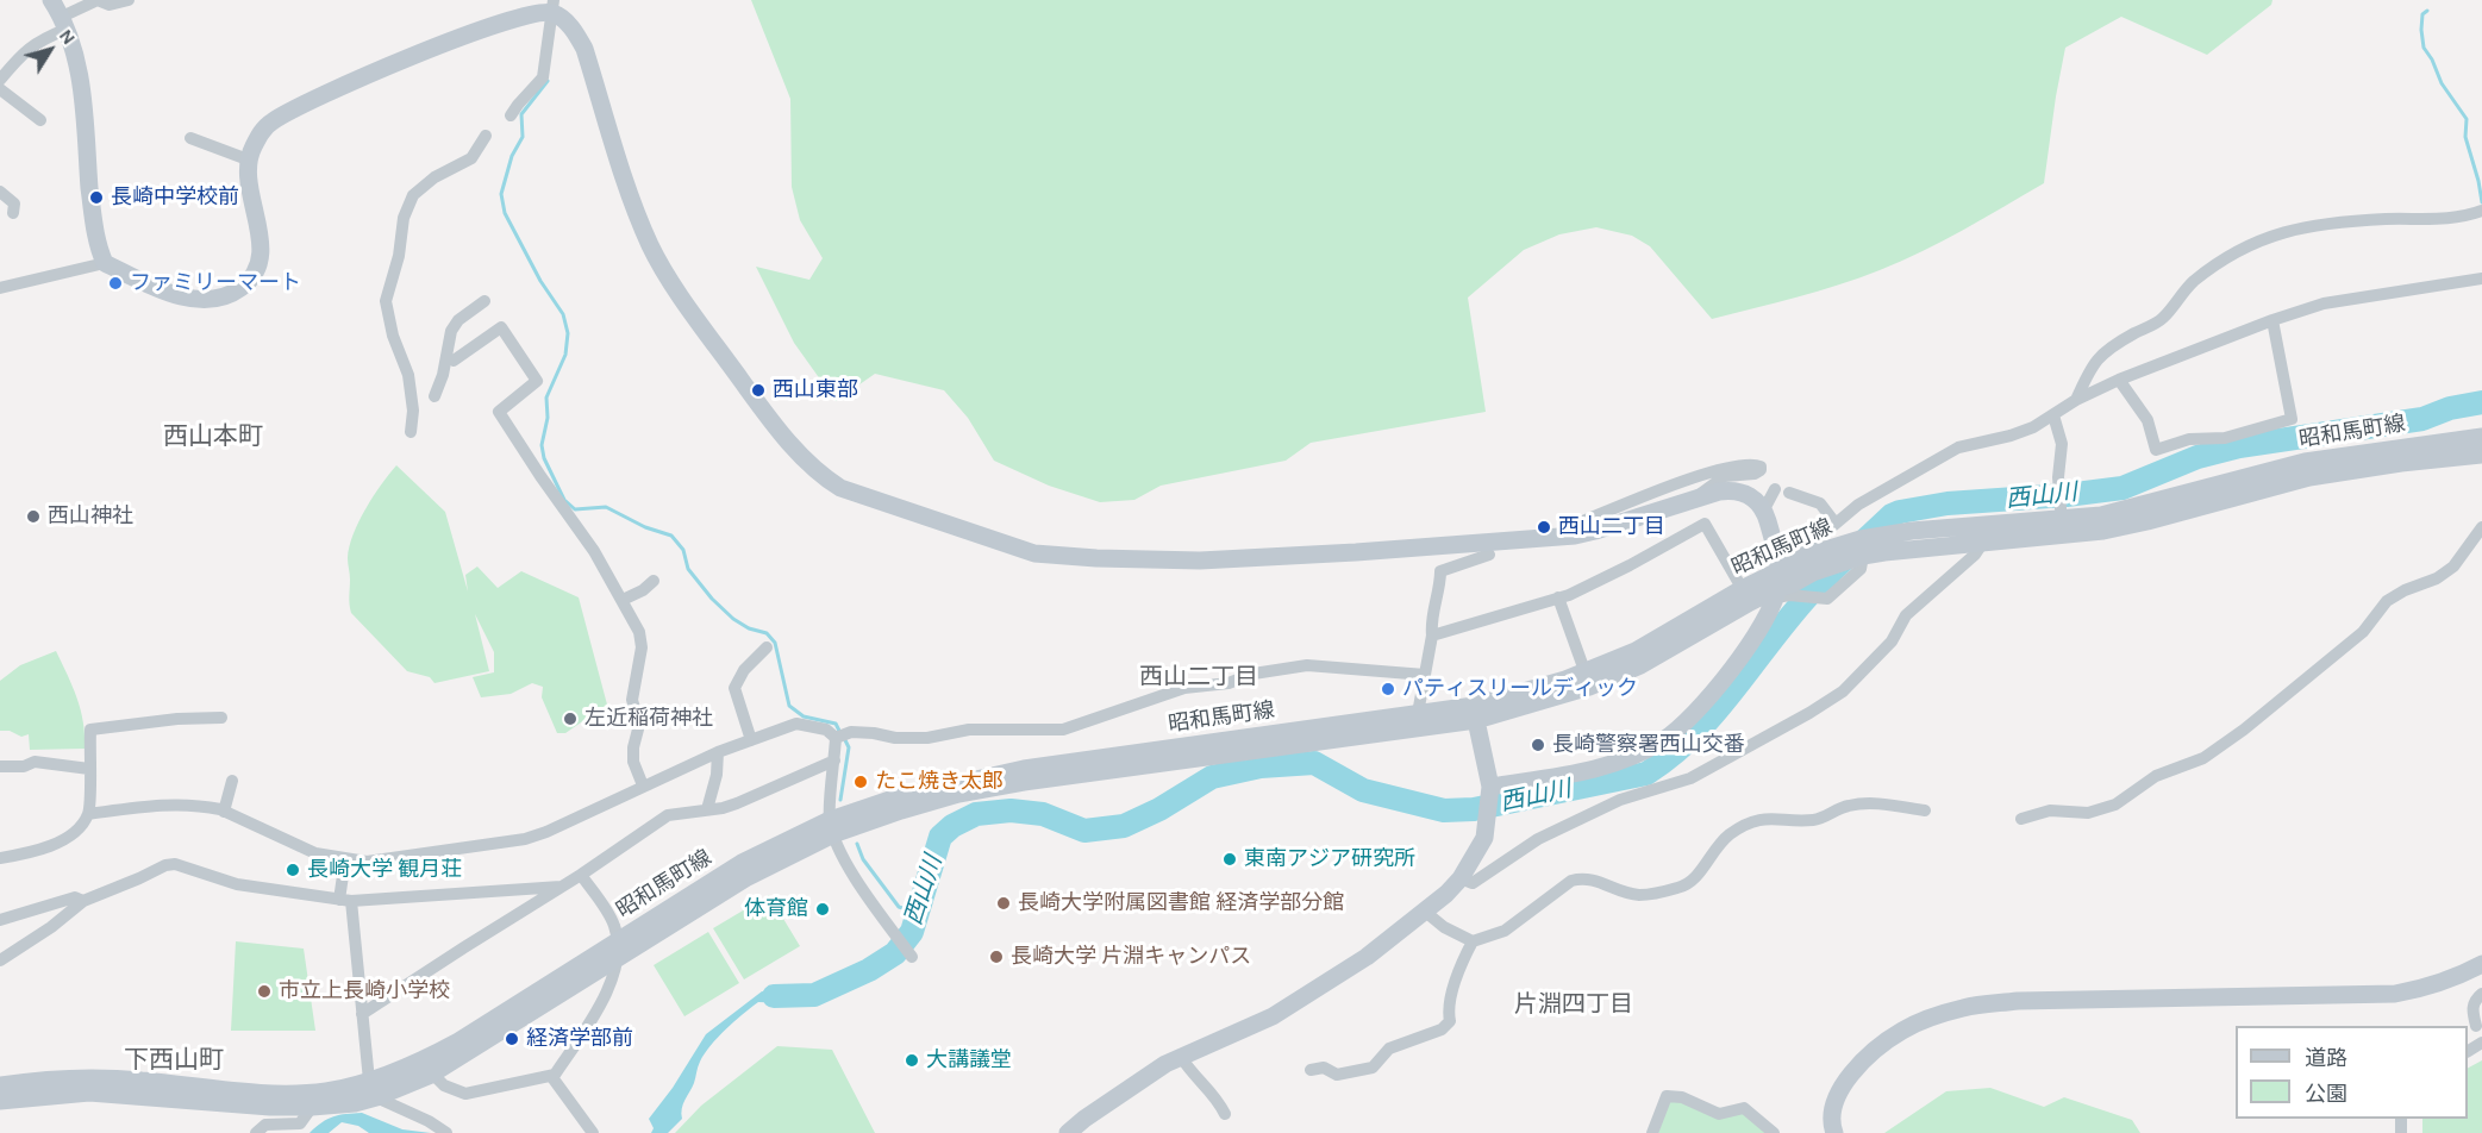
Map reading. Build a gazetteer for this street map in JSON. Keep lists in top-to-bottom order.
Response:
{
  "streets": {
    "street": ["昭和馬町線"]
  },
  "districts": [
    "西山本町",
    "西山二丁目",
    "片淵四丁目",
    "下西山町"
  ],
  "water": ["西山川"],
  "places": [
    "長崎中学校前",
    "ファミリーマート",
    "西山東部",
    "西山神社",
    "西山二丁目",
    "パティスリールディック",
    "左近稲荷神社",
    "長崎警察署西山交番",
    "たこ焼き太郎",
    "東南アジア研究所",
    "長崎大学 観月荘",
    "長崎大学附属図書館 経済学部分館",
    "体育館",
    "長崎大学 片淵キャンパス",
    "市立上長崎小学校",
    "経済学部前",
    "大講議堂"
  ],
  "legend": ["道路", "公園"],
  "north": "top right"
}
